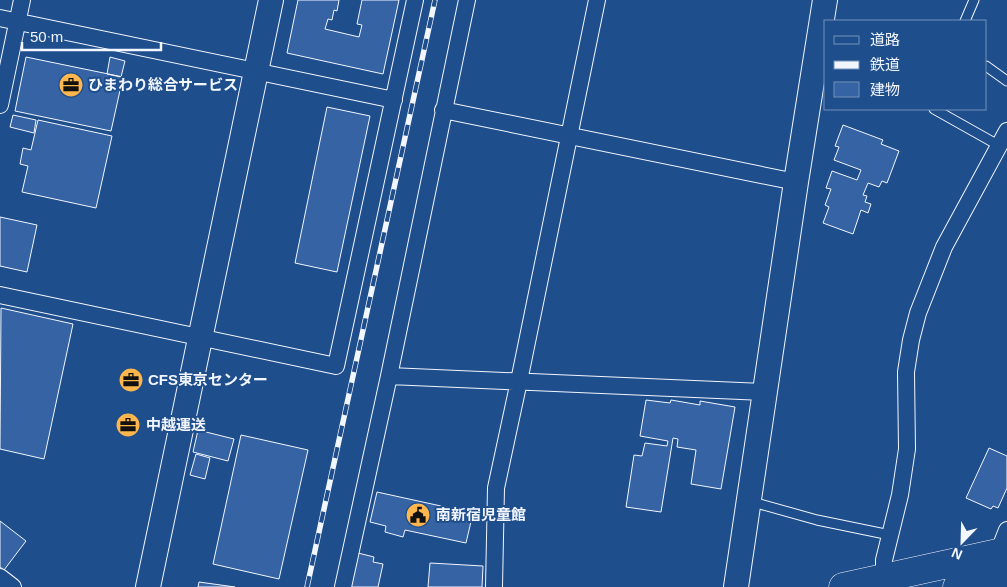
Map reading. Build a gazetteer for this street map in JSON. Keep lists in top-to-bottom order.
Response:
{
  "places": {
    "office": ["ひまわり総合サービス", "CFS東京センター", "中越運送"],
    "public building": ["南新宿児童館"]
  },
  "legend": ["道路", "鉄道", "建物"],
  "scale_bar": "50 m",
  "north": "bottom left"
}
